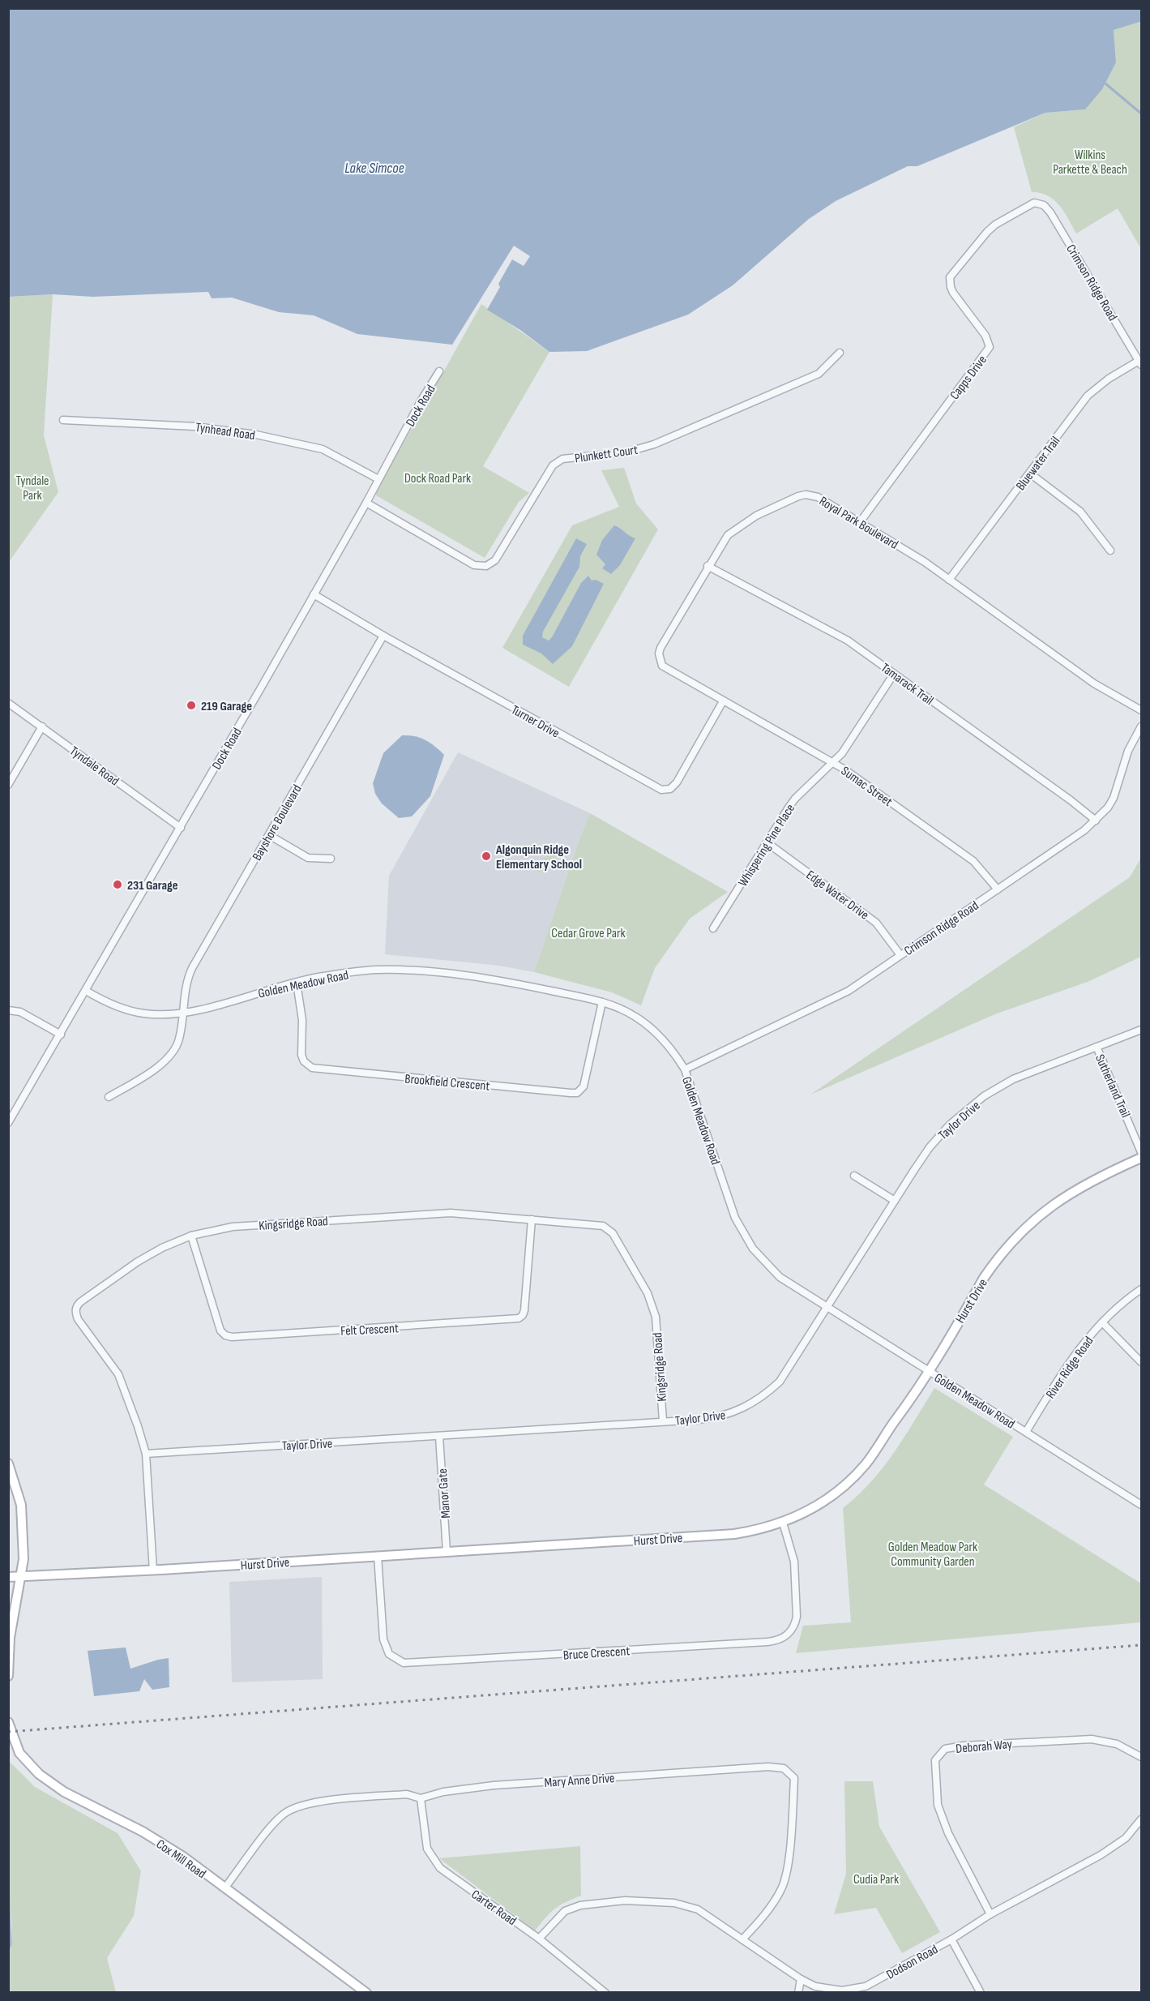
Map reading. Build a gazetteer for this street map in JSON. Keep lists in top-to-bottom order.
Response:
{
  "streets": {
    "street": [
      "Crimson Ridge Road",
      "Capps Drive",
      "Dock Road",
      "Tynhead Road",
      "Plunkett Court",
      "Bluewater Trail",
      "Royal Park Boulevard",
      "Tamarack Trail",
      "Turner Drive",
      "Tyndale Road",
      "Sumac Street",
      "Bayshore Boulevard",
      "Whispering Pine Place",
      "Edge Water Drive",
      "Golden Meadow Road",
      "Brookfield Crescent",
      "Sutherland Trail",
      "Taylor Drive",
      "Kingsridge Road",
      "Hurst Drive",
      "Felt Crescent",
      "River Ridge Road",
      "Manor Gate",
      "Bruce Crescent",
      "Deborah Way",
      "Mary Anne Drive",
      "Cox Mill Road",
      "Carter Road",
      "Dodson Road"
    ]
  },
  "crossings": [
    ["Crimson Ridge Road", "Capps Drive"],
    ["Crimson Ridge Road", "Bluewater Trail"],
    ["Crimson Ridge Road", "Tamarack Trail"],
    ["Crimson Ridge Road", "Sumac Street"],
    ["Crimson Ridge Road", "Edge Water Drive"],
    ["Crimson Ridge Road", "Golden Meadow Road"],
    ["Capps Drive", "Royal Park Boulevard"],
    ["Dock Road", "Tynhead Road"],
    ["Dock Road", "Plunkett Court"],
    ["Dock Road", "Turner Drive"],
    ["Dock Road", "Tyndale Road"],
    ["Dock Road", "Golden Meadow Road"],
    ["Bluewater Trail", "Royal Park Boulevard"],
    ["Royal Park Boulevard", "Tamarack Trail"],
    ["Royal Park Boulevard", "Turner Drive"],
    ["Royal Park Boulevard", "Sumac Street"],
    ["Tamarack Trail", "Whispering Pine Place"],
    ["Turner Drive", "Sumac Street"],
    ["Turner Drive", "Bayshore Boulevard"],
    ["Sumac Street", "Whispering Pine Place"],
    ["Bayshore Boulevard", "Golden Meadow Road"],
    ["Whispering Pine Place", "Edge Water Drive"],
    ["Golden Meadow Road", "Brookfield Crescent"],
    ["Golden Meadow Road", "Taylor Drive"],
    ["Golden Meadow Road", "Hurst Drive"],
    ["Golden Meadow Road", "River Ridge Road"],
    ["Sutherland Trail", "Taylor Drive"],
    ["Taylor Drive", "Kingsridge Road"],
    ["Taylor Drive", "Manor Gate"],
    ["Kingsridge Road", "Hurst Drive"],
    ["Kingsridge Road", "Felt Crescent"],
    ["Hurst Drive", "Manor Gate"],
    ["Hurst Drive", "Bruce Crescent"],
    ["Deborah Way", "Dodson Road"],
    ["Mary Anne Drive", "Cox Mill Road"],
    ["Mary Anne Drive", "Carter Road"],
    ["Mary Anne Drive", "Dodson Road"],
    ["Carter Road", "Dodson Road"]
  ],
  "water": ["Lake Simcoe"],
  "parks": [
    "Wilkins Parkette & Beach",
    "Dock Road Park",
    "Tyndale Park",
    "Cedar Grove Park",
    "Golden Meadow Park Community Garden",
    "Cudia Park"
  ],
  "places": ["219 Garage", "Algonquin Ridge Elementary School", "231 Garage"]
}
